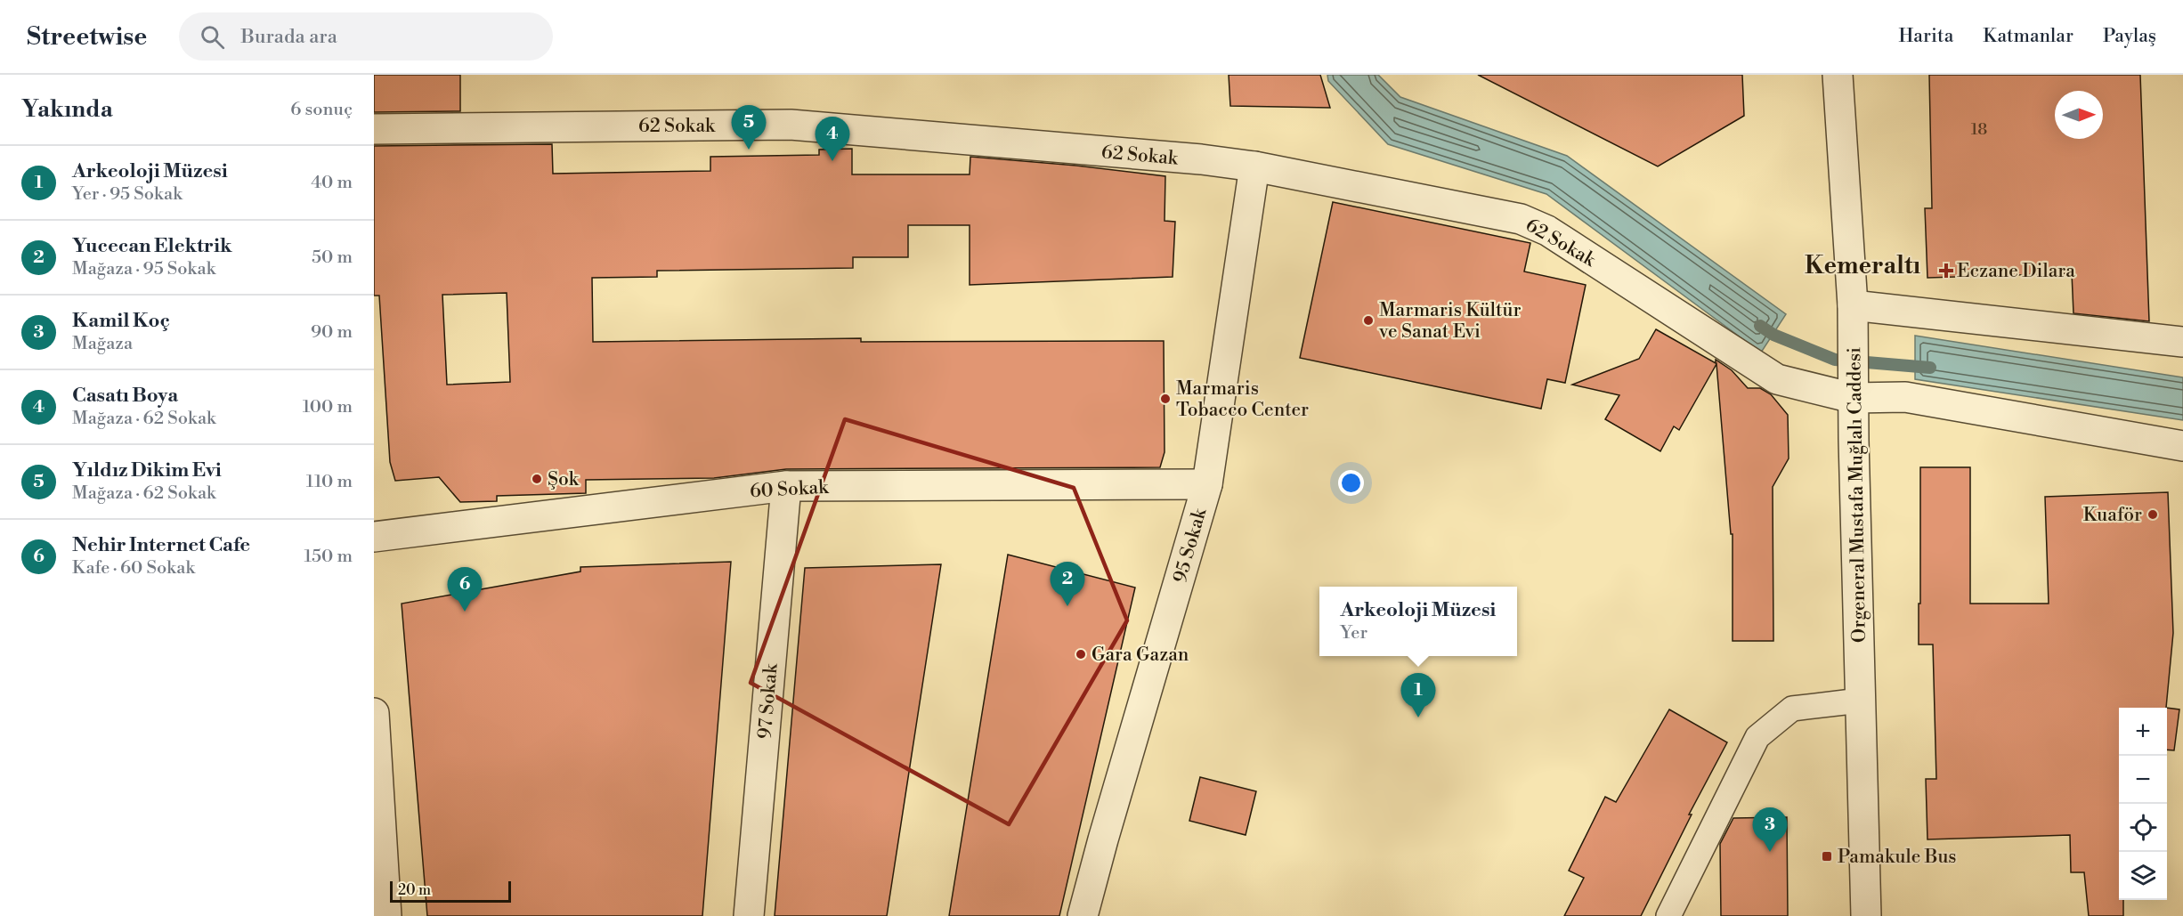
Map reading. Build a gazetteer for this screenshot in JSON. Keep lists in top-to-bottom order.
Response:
{
  "streets": {
    "street": [
      "62 Sokak",
      "60 Sokak",
      "Orgeneral Mustafa Muğlalı Caddesi",
      "95 Sokak",
      "97 Sokak"
    ]
  },
  "crossings": [
    ["62 Sokak", "Orgeneral Mustafa Muğlalı Caddesi"],
    ["62 Sokak", "95 Sokak"],
    ["60 Sokak", "95 Sokak"],
    ["60 Sokak", "97 Sokak"]
  ],
  "districts": ["Kemeraltı"],
  "places": {
    "health": ["Eczane Dilara"],
    "other": [
      "Marmaris Kültür ve Sanat Evi",
      "Marmaris Tobacco Center",
      "Şok",
      "Kuaför",
      "Gara Gazan"
    ],
    "transit": ["Pamakule Bus"]
  },
  "house_numbers": ["18"],
  "scale_bar": "20 m",
  "north": "right",
  "page": {
    "header": "Streetwise",
    "search": "Burada ara",
    "nav": ["Harita", "Katmanlar", "Paylaş"],
    "heading": ["Yakında", "6 sonuç"],
    "pins": [
      "5",
      "4",
      "2",
      "6",
      "1",
      "3"
    ],
    "list": [
      {
        "mark": "1",
        "name": "Arkeoloji Müzesi",
        "note": "Yer · 95 Sokak",
        "value": "40 m"
      },
      {
        "mark": "2",
        "name": "Yucecan Elektrik",
        "note": "Mağaza · 95 Sokak",
        "value": "50 m"
      },
      {
        "mark": "3",
        "name": "Kamil Koç",
        "note": "Mağaza",
        "value": "90 m"
      },
      {
        "mark": "4",
        "name": "Casatı Boya",
        "note": "Mağaza · 62 Sokak",
        "value": "100 m"
      },
      {
        "mark": "5",
        "name": "Yıldız Dikim Evi",
        "note": "Mağaza · 62 Sokak",
        "value": "110 m"
      },
      {
        "mark": "6",
        "name": "Nehir Internet Cafe",
        "note": "Kafe · 60 Sokak",
        "value": "150 m"
      }
    ],
    "popup": ["Arkeoloji Müzesi", "Yer"],
    "map_buttons": ["+", "−"],
    "scale": "20 m"
  }
}
